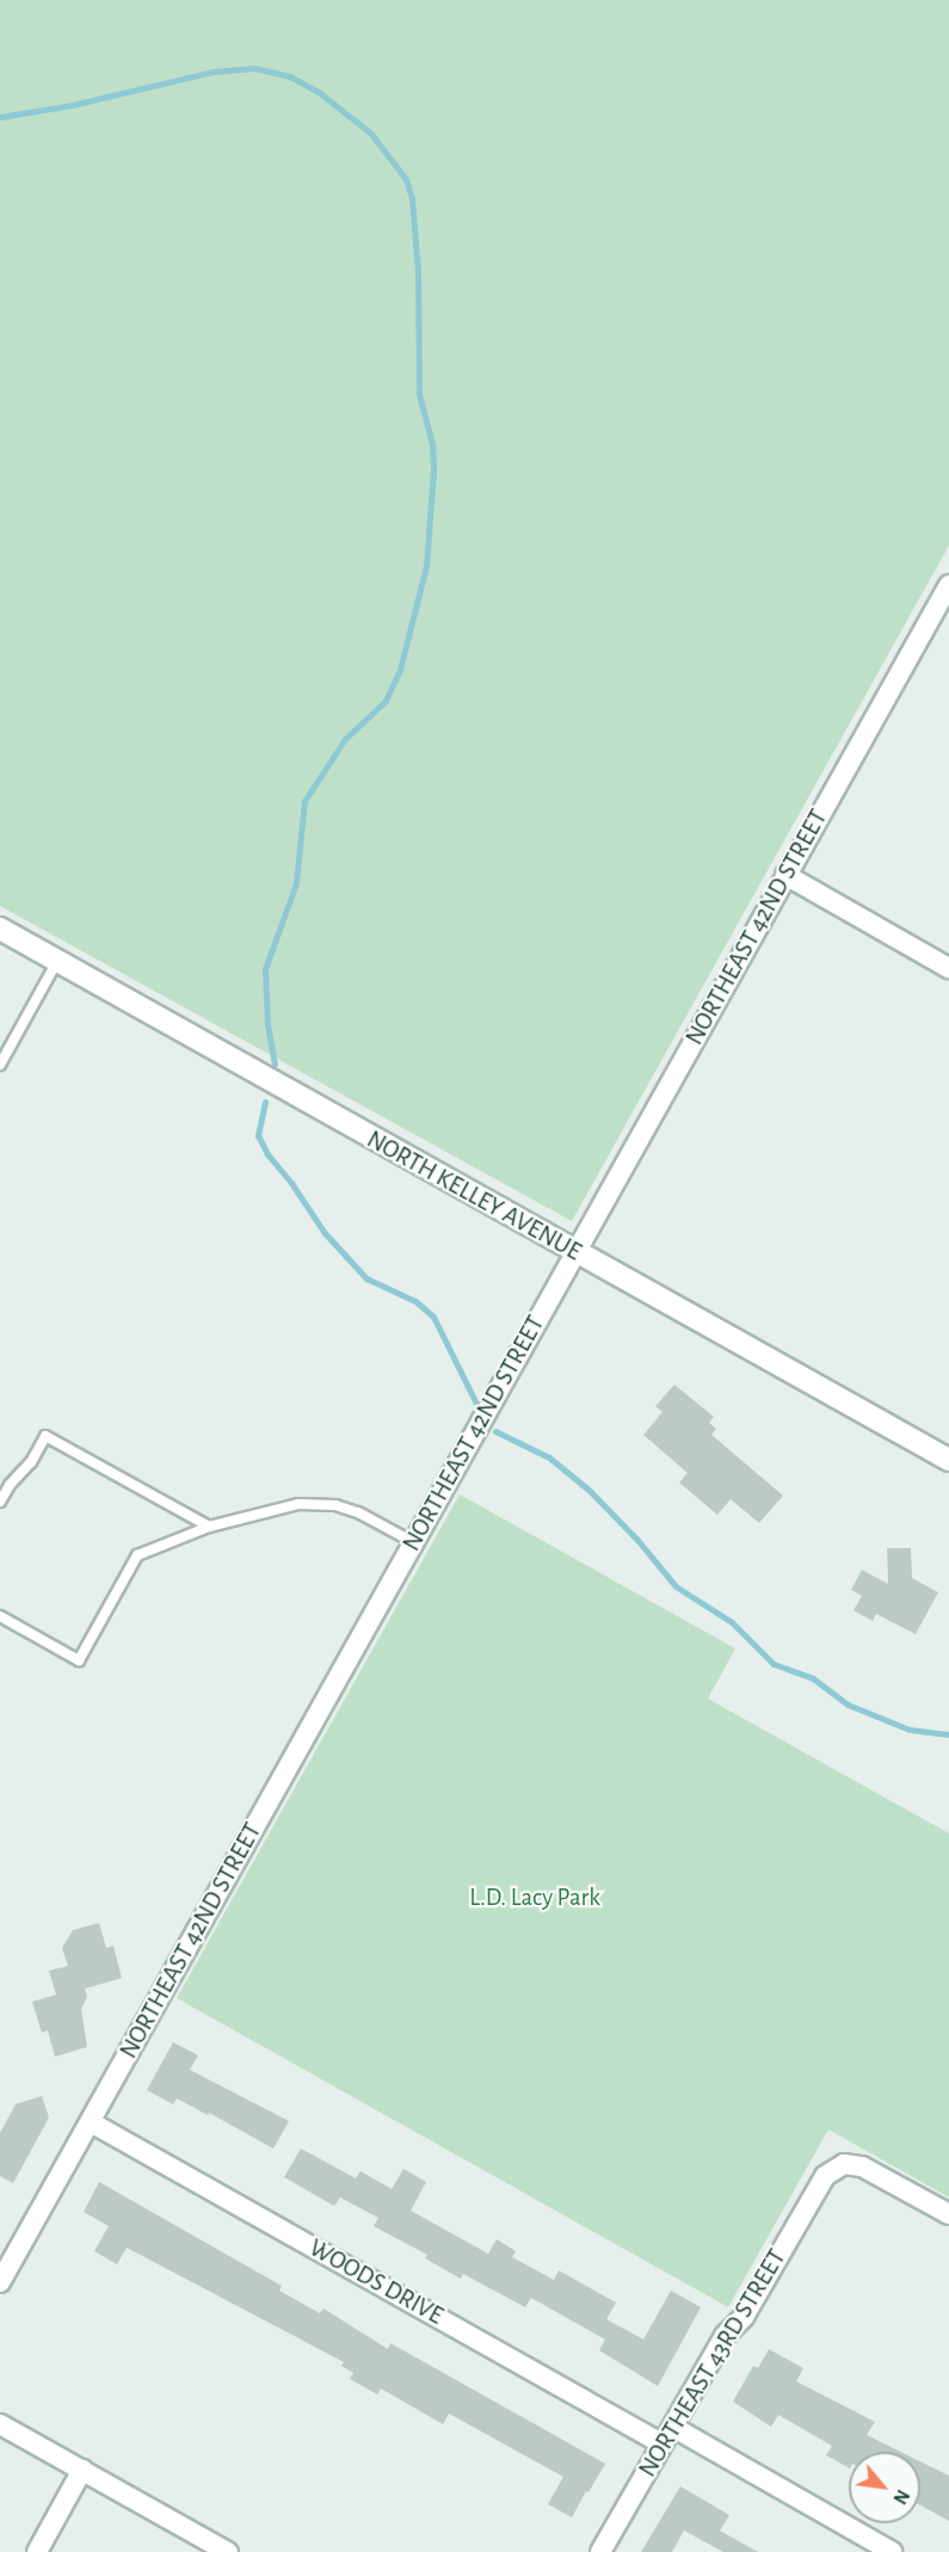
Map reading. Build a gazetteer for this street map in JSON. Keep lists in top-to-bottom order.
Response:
{
  "streets": {
    "street": [
      "NORTHEAST 42ND STREET",
      "NORTH KELLEY AVENUE",
      "WOODS DRIVE",
      "NORTHEAST 43RD STREET"
    ]
  },
  "crossings": [
    ["NORTHEAST 42ND STREET", "NORTH KELLEY AVENUE"],
    ["NORTHEAST 42ND STREET", "WOODS DRIVE"],
    ["WOODS DRIVE", "NORTHEAST 43RD STREET"]
  ],
  "parks": ["L.D. Lacy Park"],
  "north": "bottom right"
}
